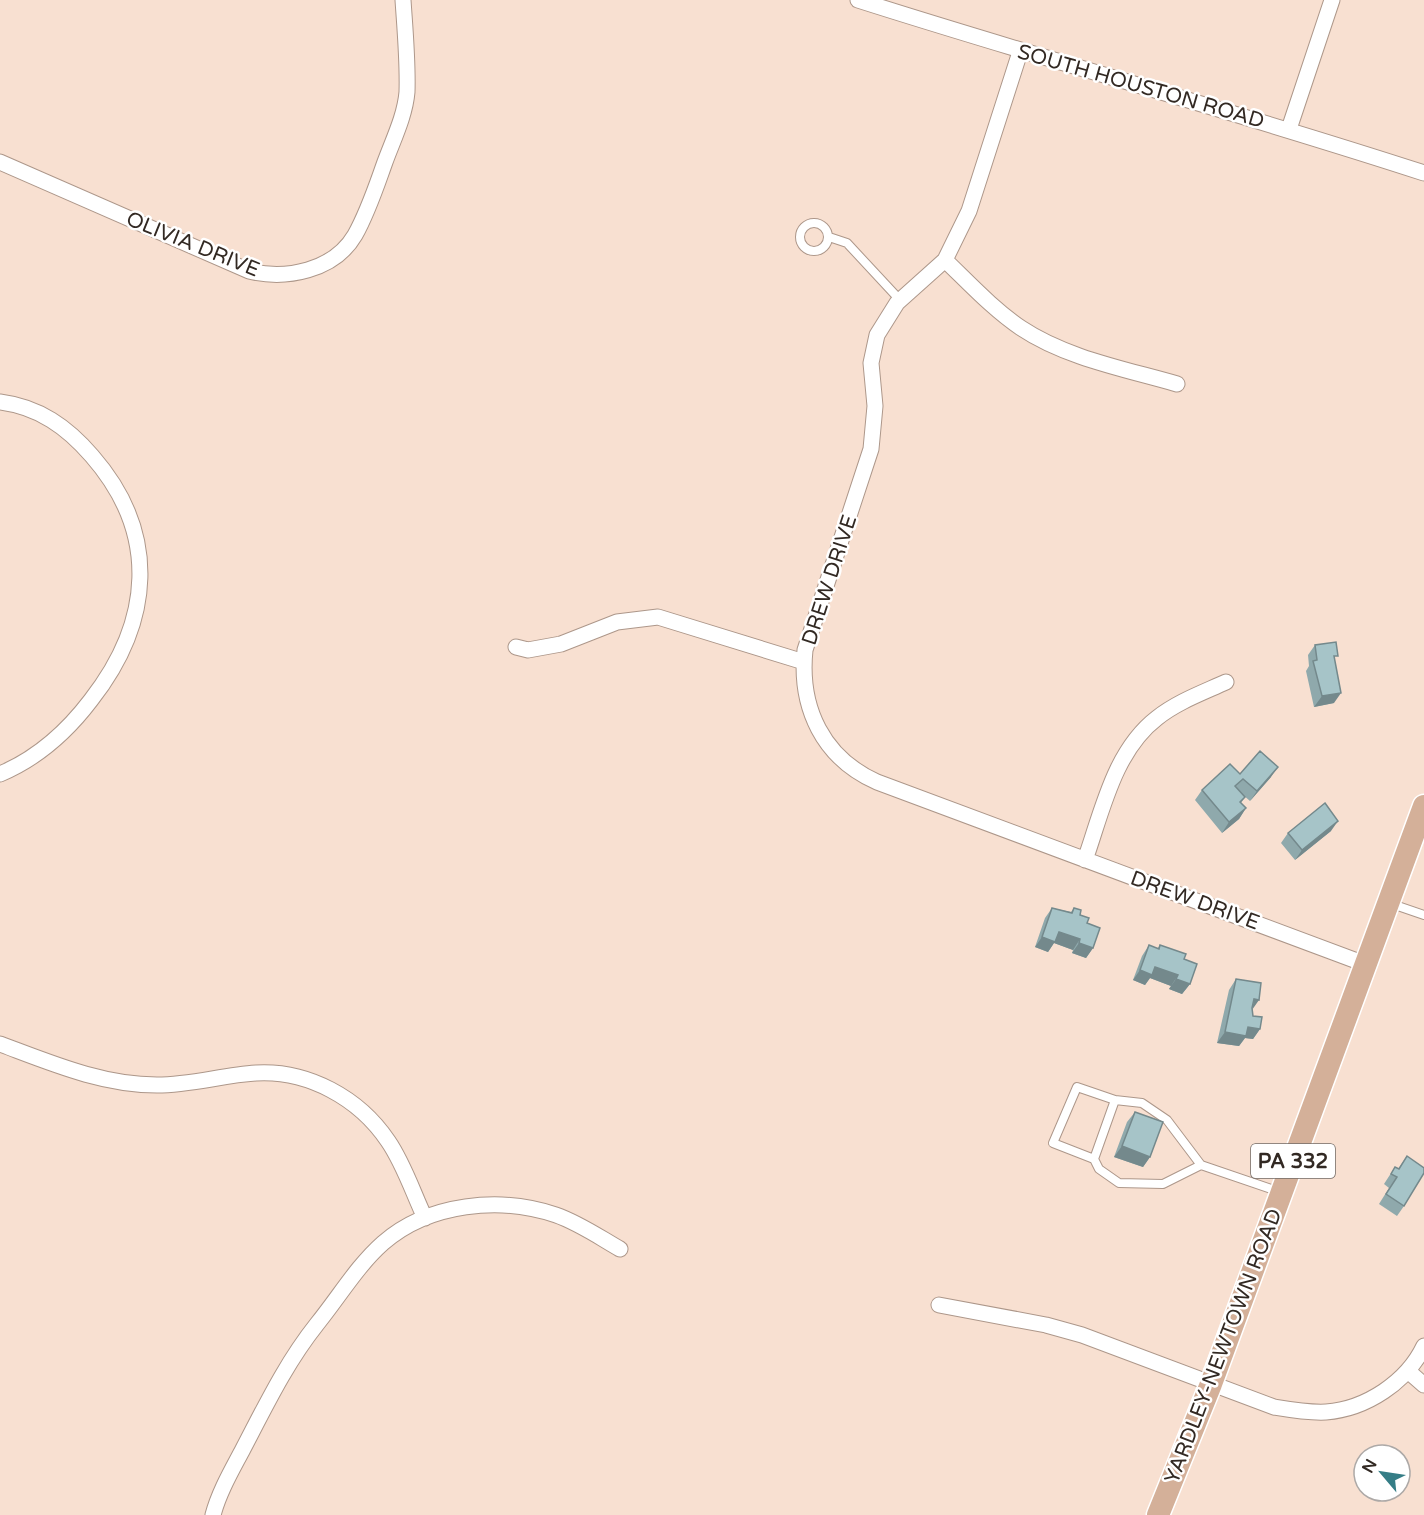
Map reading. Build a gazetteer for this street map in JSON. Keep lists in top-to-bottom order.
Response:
{
  "streets": {
    "main road": ["PA 332", "YARDLEY-NEWTOWN ROAD"],
    "street": ["SOUTH HOUSTON ROAD", "OLIVIA DRIVE", "DREW DRIVE"]
  },
  "crossings": [
    ["SOUTH HOUSTON ROAD", "DREW DRIVE"],
    ["DREW DRIVE", "YARDLEY-NEWTOWN ROAD"]
  ],
  "north": "top left"
}
